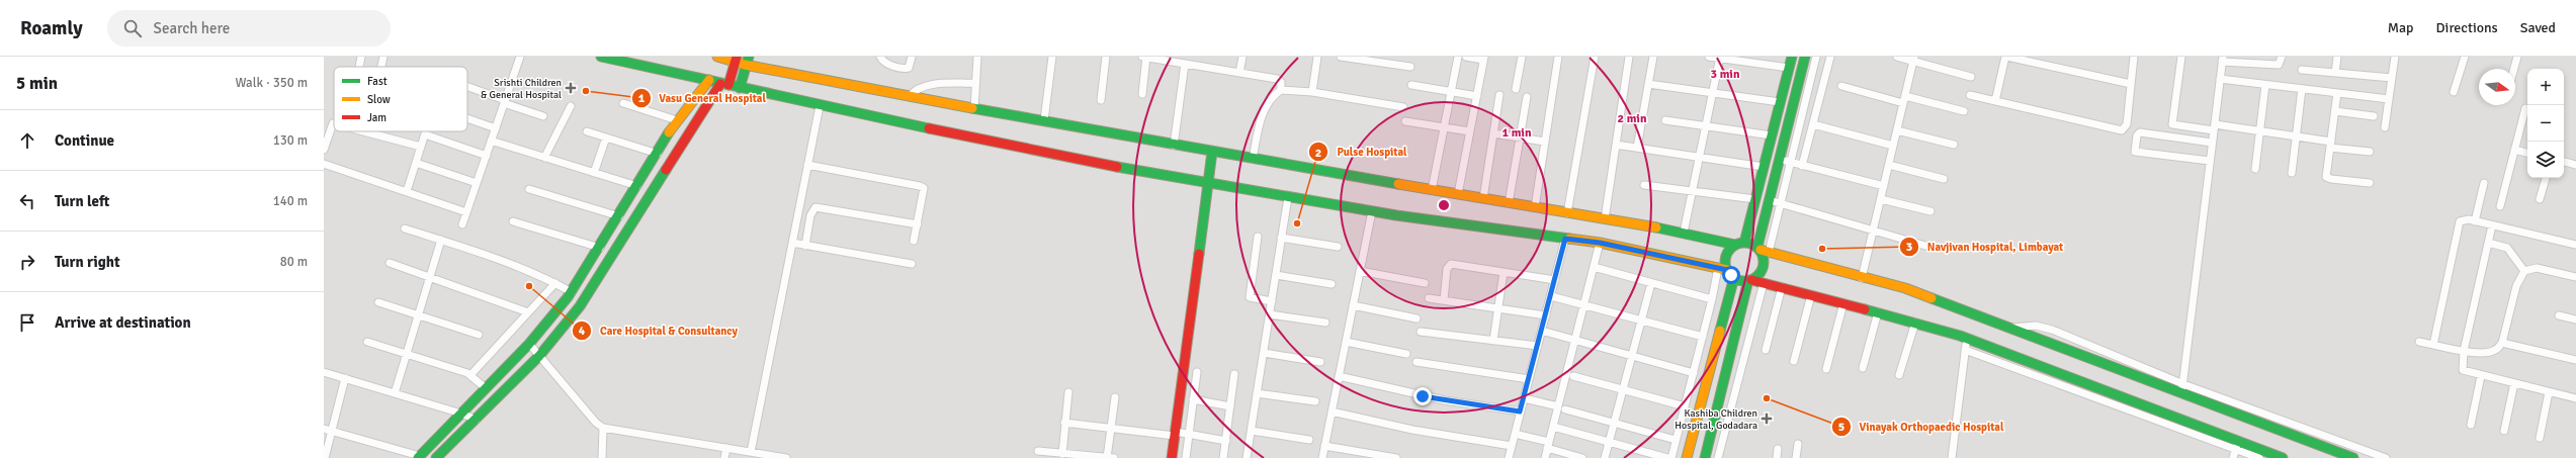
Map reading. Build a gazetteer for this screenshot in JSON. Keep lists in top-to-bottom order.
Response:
{
  "places": {
    "health": ["Srishti Children & General Hospital", "Kashiba Children Hospital, Godadara"],
    "other": [
      "Vasu General Hospital",
      "Pulse Hospital",
      "Navjivan Hospital, Limbayat",
      "Care Hospital & Consultancy",
      "Vinayak Orthopaedic Hospital"
    ]
  },
  "legend": ["Fast", "Slow", "Jam"],
  "north": "right",
  "page": {
    "header": "Roamly",
    "search": "Search here",
    "nav": ["Map", "Directions", "Saved"],
    "heading": ["5 min", "Walk · 350 m"],
    "map_buttons": ["+", "−"],
    "list": [
      ["Continue", "130 m"],
      ["Turn left", "140 m"],
      ["Turn right", "80 m"],
      "Arrive at destination"
    ]
  },
  "rings": ["3 min", "2 min", "1 min"]
}
